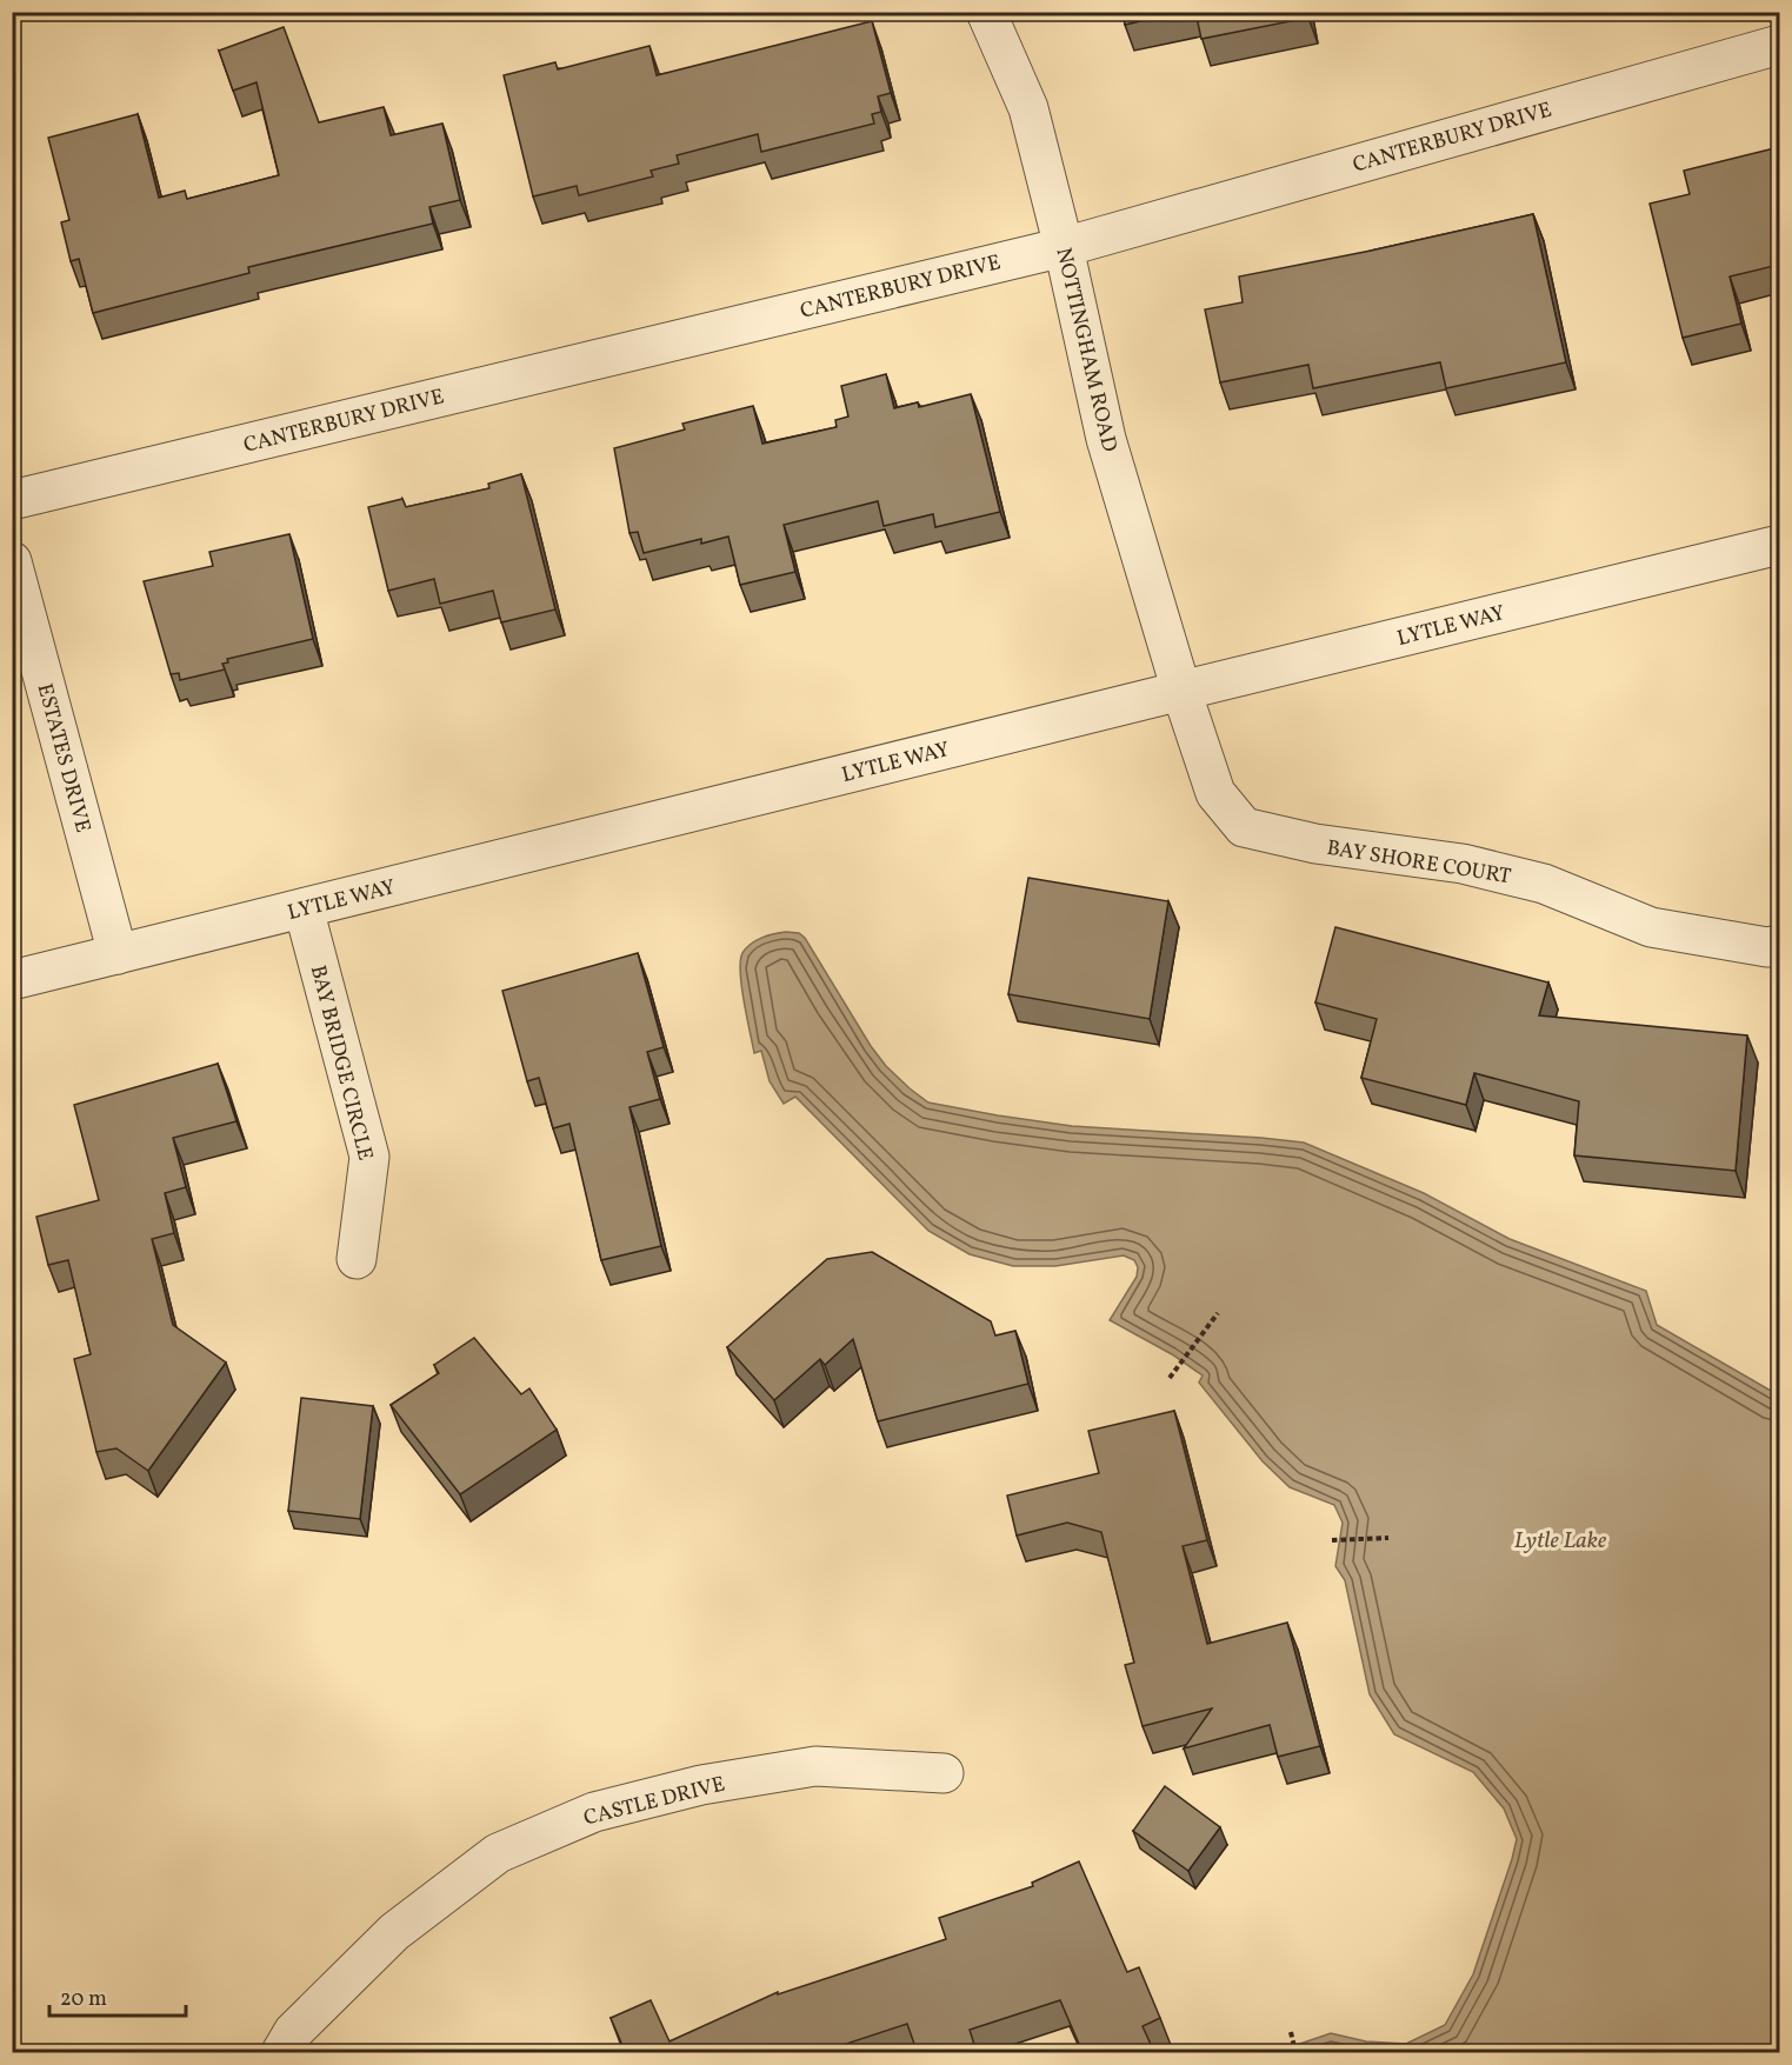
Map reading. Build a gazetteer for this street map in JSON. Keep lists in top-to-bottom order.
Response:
{
  "streets": {
    "street": [
      "CANTERBURY DRIVE",
      "NOTTINGHAM ROAD",
      "LYTLE WAY",
      "ESTATES DRIVE",
      "BAY SHORE COURT",
      "BAY BRIDGE CIRCLE",
      "CASTLE DRIVE"
    ]
  },
  "crossings": [
    ["CANTERBURY DRIVE", "NOTTINGHAM ROAD"],
    ["NOTTINGHAM ROAD", "LYTLE WAY"],
    ["NOTTINGHAM ROAD", "BAY SHORE COURT"],
    ["LYTLE WAY", "ESTATES DRIVE"],
    ["LYTLE WAY", "BAY SHORE COURT"],
    ["LYTLE WAY", "BAY BRIDGE CIRCLE"]
  ],
  "water": ["Lytle Lake"],
  "scale_bar": "20 m"
}
